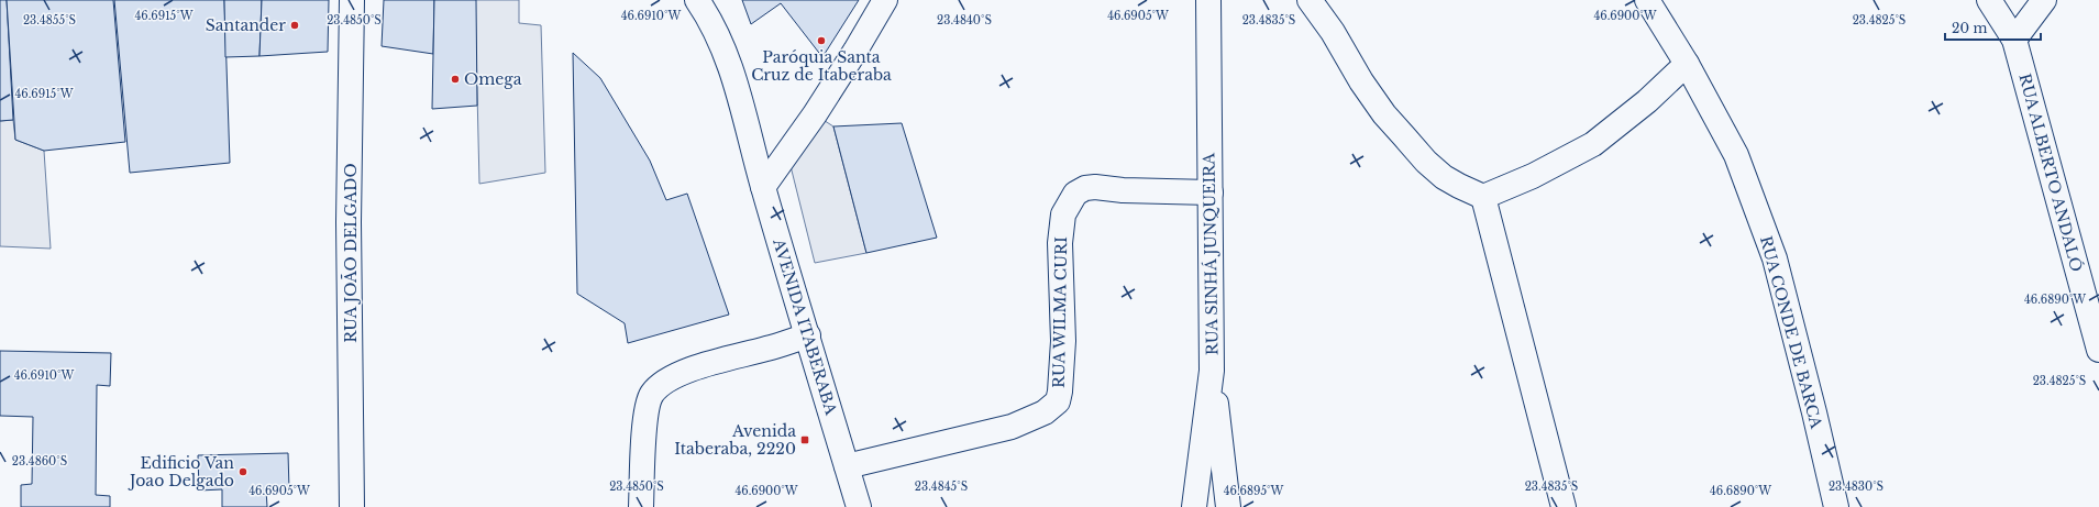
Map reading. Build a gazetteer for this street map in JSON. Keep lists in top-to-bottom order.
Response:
{
  "streets": {
    "street": [
      "RUA ALBERTO ANDALÓ",
      "RUA JOÃO DELGADO",
      "RUA SINHÁ JUNQUEIRA",
      "RUA WILMA CURI",
      "AVENIDA ITABERABA",
      "RUA CONDE DE BARCA"
    ]
  },
  "crossings": [
    ["RUA SINHÁ JUNQUEIRA", "RUA WILMA CURI"],
    ["RUA WILMA CURI", "AVENIDA ITABERABA"]
  ],
  "places": {
    "other": [
      "Santander",
      "Paróquia Santa Cruz de Itaberaba",
      "Omega",
      "Edificio Van Joao Delgado"
    ],
    "transit": ["Avenida Itaberaba, 2220"]
  },
  "scale_bar": "20 m",
  "coordinates": [
    "46.6915°W",
    "46.6910°W",
    "46.6905°W",
    "46.6900°W",
    "23.4855°S",
    "23.4850°S",
    "23.4840°S",
    "23.4835°S",
    "23.4825°S",
    "46.6890°W",
    "23.4860°S",
    "23.4845°S",
    "23.4830°S",
    "46.6895°W"
  ]
}
